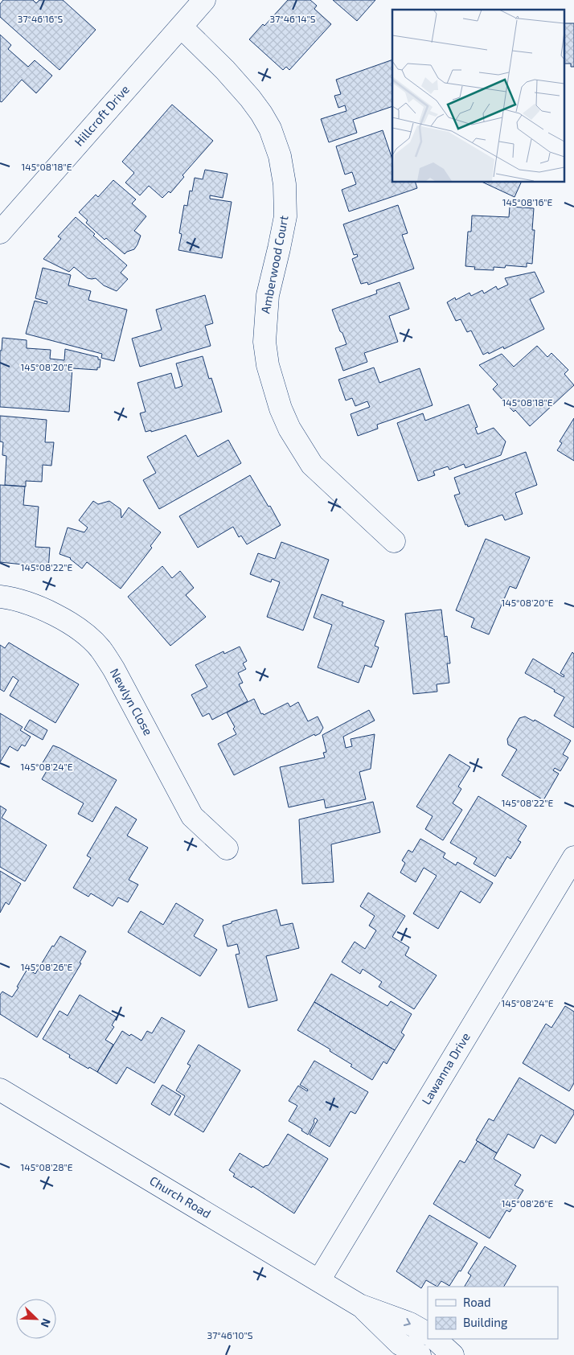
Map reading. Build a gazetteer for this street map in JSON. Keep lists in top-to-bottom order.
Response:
{
  "streets": {
    "street": [
      "Hillcroft Drive",
      "Amberwood Court",
      "Newlyn Close",
      "Lawanna Drive",
      "Church Road"
    ]
  },
  "crossings": [
    ["Hillcroft Drive", "Amberwood Court"],
    ["Lawanna Drive", "Church Road"]
  ],
  "legend": ["Road", "Building"],
  "north": "bottom right",
  "coordinates": [
    "37°46'16\"S",
    "37°46'14\"S",
    "145°08'18\"E",
    "145°08'16\"E",
    "145°08'20\"E",
    "145°08'22\"E",
    "145°08'24\"E",
    "145°08'26\"E",
    "145°08'28\"E",
    "37°46'10\"S"
  ]
}
